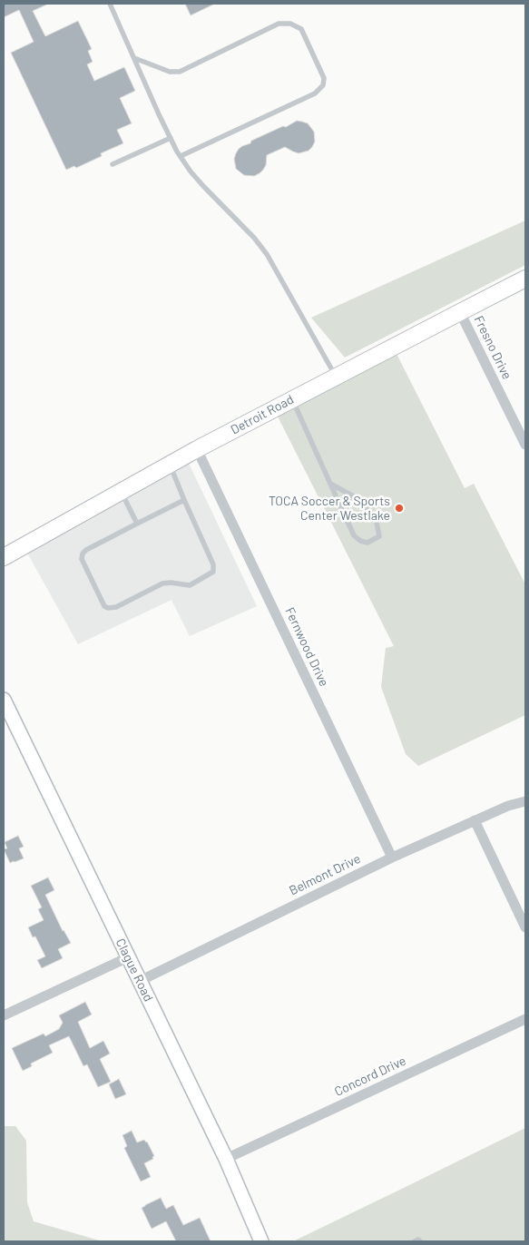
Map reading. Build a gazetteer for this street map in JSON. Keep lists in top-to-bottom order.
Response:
{
  "streets": {
    "main road": ["Detroit Road", "Clague Road"],
    "street": [
      "Fresno Drive",
      "Fernwood Drive",
      "Belmont Drive",
      "Concord Drive"
    ]
  },
  "crossings": [
    ["Fresno Drive", "Detroit Road"],
    ["Detroit Road", "Fernwood Drive"],
    ["Fernwood Drive", "Belmont Drive"],
    ["Belmont Drive", "Clague Road"],
    ["Clague Road", "Concord Drive"]
  ],
  "places": ["TOCA Soccer & Sports Center Westlake"]
}
